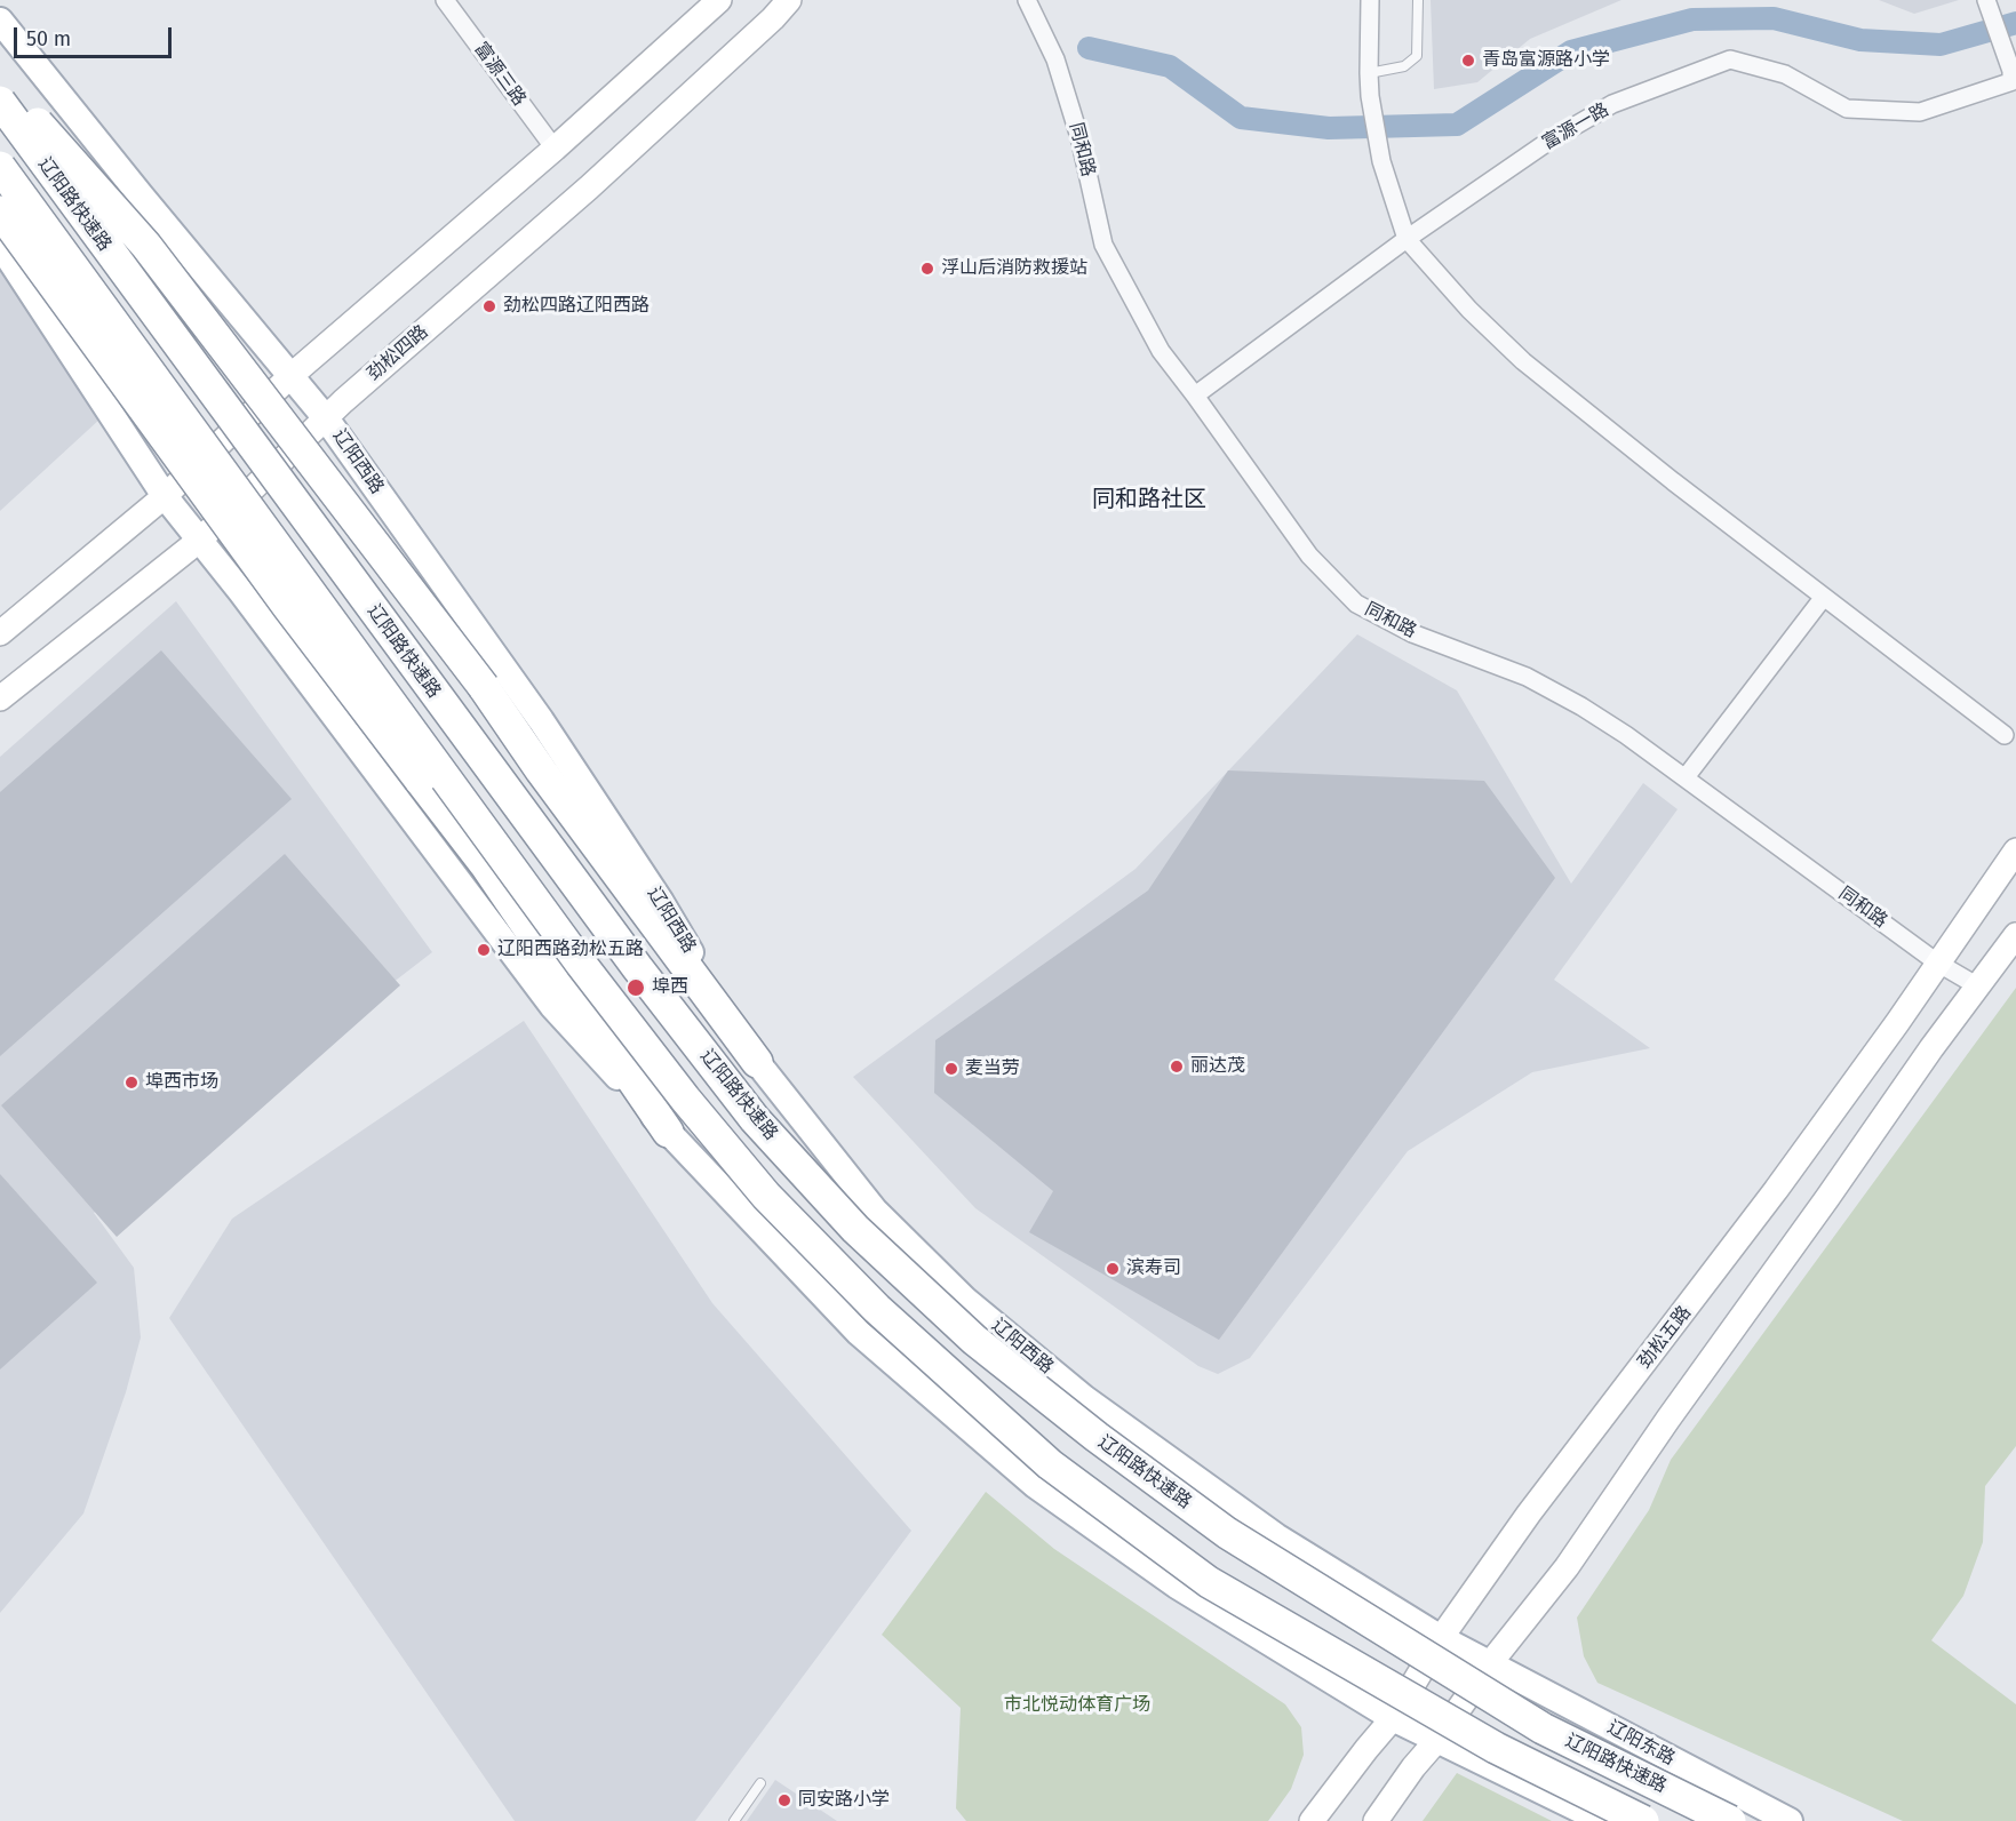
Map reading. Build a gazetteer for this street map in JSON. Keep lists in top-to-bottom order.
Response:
{
  "streets": {
    "highway": ["辽阳路快速路"],
    "main road": [
      "劲松四路",
      "辽阳西路",
      "劲松五路",
      "辽阳东路"
    ],
    "street": ["富源三路", "富源一路", "同和路"]
  },
  "crossings": [
    ["富源一路", "同和路"],
    ["同和路", "劲松五路"],
    ["劲松四路", "辽阳西路"],
    ["辽阳西路", "劲松五路"],
    ["辽阳西路", "辽阳东路"]
  ],
  "districts": ["同和路社区"],
  "parks": ["市北悦动体育广场"],
  "places": [
    "青岛富源路小学",
    "浮山后消防救援站",
    "劲松四路辽阳西路",
    "辽阳西路劲松五路",
    "埠西",
    "丽达茂",
    "麦当劳",
    "埠西市场",
    "滨寿司",
    "同安路小学"
  ],
  "scale_bar": "50 m"
}
